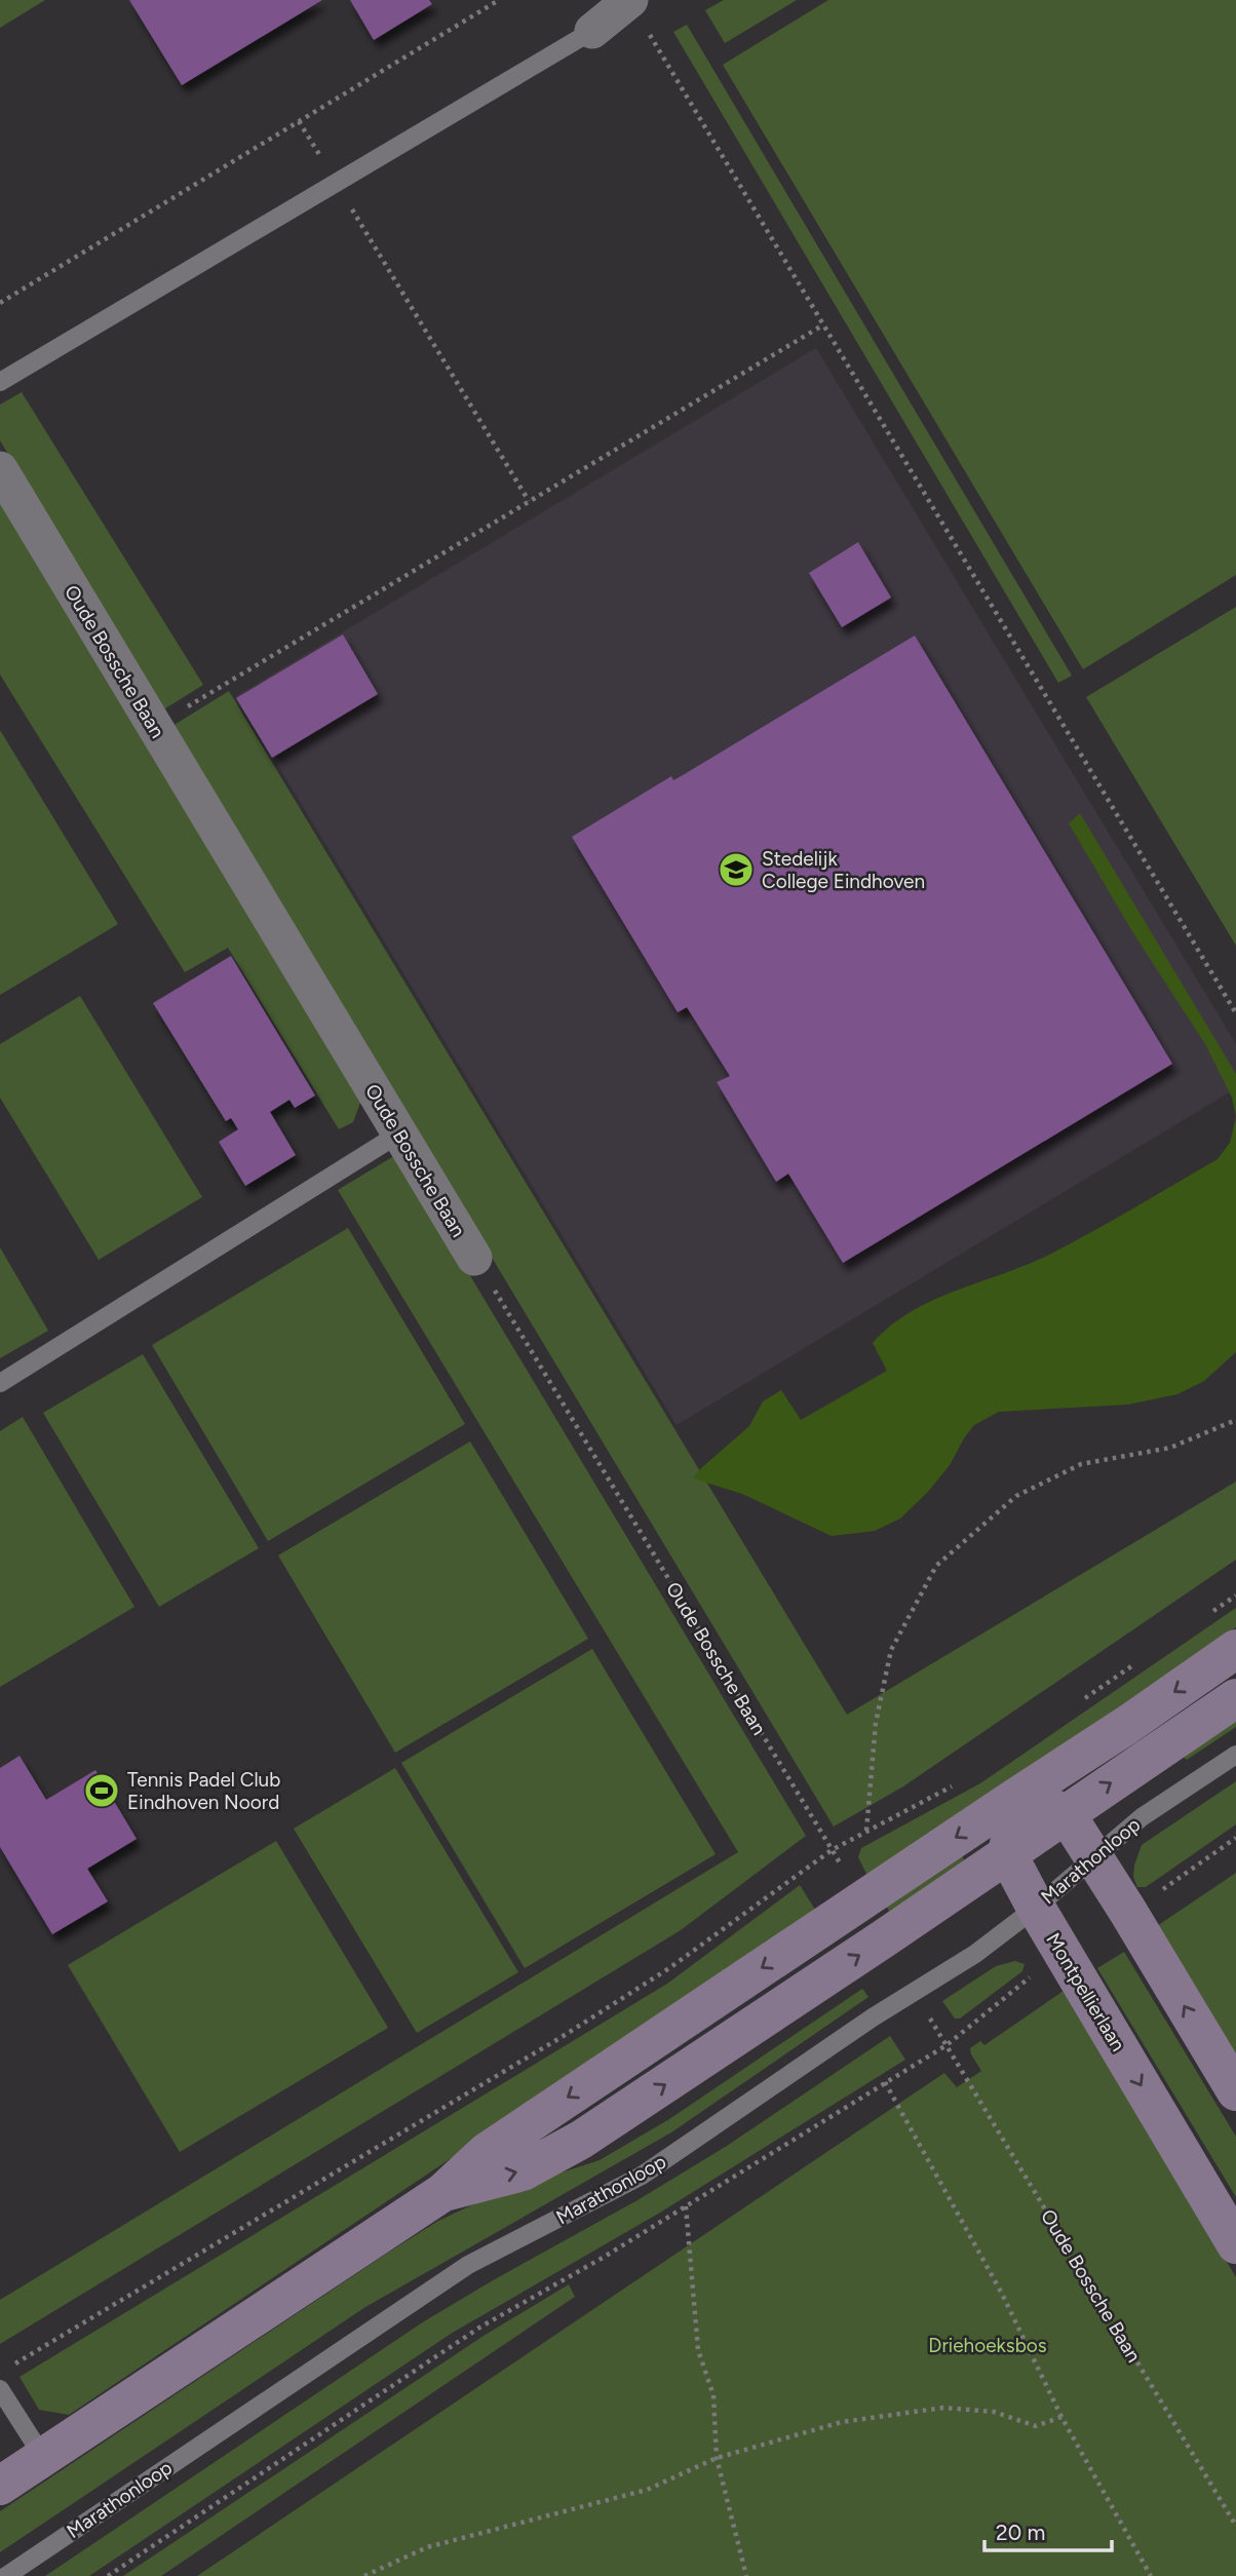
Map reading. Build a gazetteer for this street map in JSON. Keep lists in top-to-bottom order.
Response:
{
  "streets": {
    "main road": ["Montpellierlaan"],
    "street": ["Oude Bossche Baan"],
    "lane": ["Marathonloop"]
  },
  "crossings": [
    ["Marathonloop", "Montpellierlaan"]
  ],
  "parks": ["Driehoeksbos"],
  "places": {
    "school or university": ["Stedelijk College Eindhoven"],
    "sports": ["Tennis Padel Club Eindhoven Noord"]
  },
  "scale_bar": "20 m"
}
